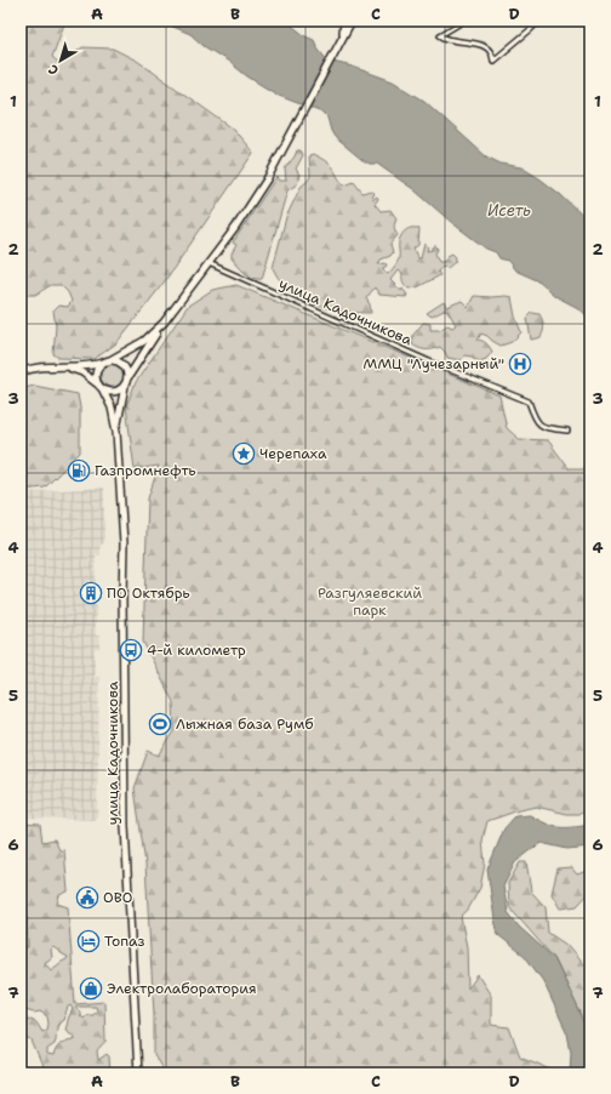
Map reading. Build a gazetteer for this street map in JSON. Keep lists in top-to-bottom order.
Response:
{
  "streets": {
    "main road": ["улица Кадочникова"]
  },
  "water": ["Исеть"],
  "parks": ["Разгуляевский парк"],
  "places": {
    "hospital": ["ММЦ \"Лучезарный\""],
    "place": ["Черепаха"],
    "fuel station": ["Газпромнефть"],
    "building": ["ПО Октябрь"],
    "bus stop": ["4-й километр"],
    "sports": ["Лыжная база Румб"],
    "public building": ["ОВО"],
    "hotel": ["Топаз"],
    "shop": ["Электролаборатория"]
  },
  "north": "bottom left",
  "grid": {
    "columns": [
      "A",
      "B",
      "C",
      "D"
    ],
    "rows": [
      "1",
      "2",
      "3",
      "4",
      "5",
      "6",
      "7"
    ]
  }
}
